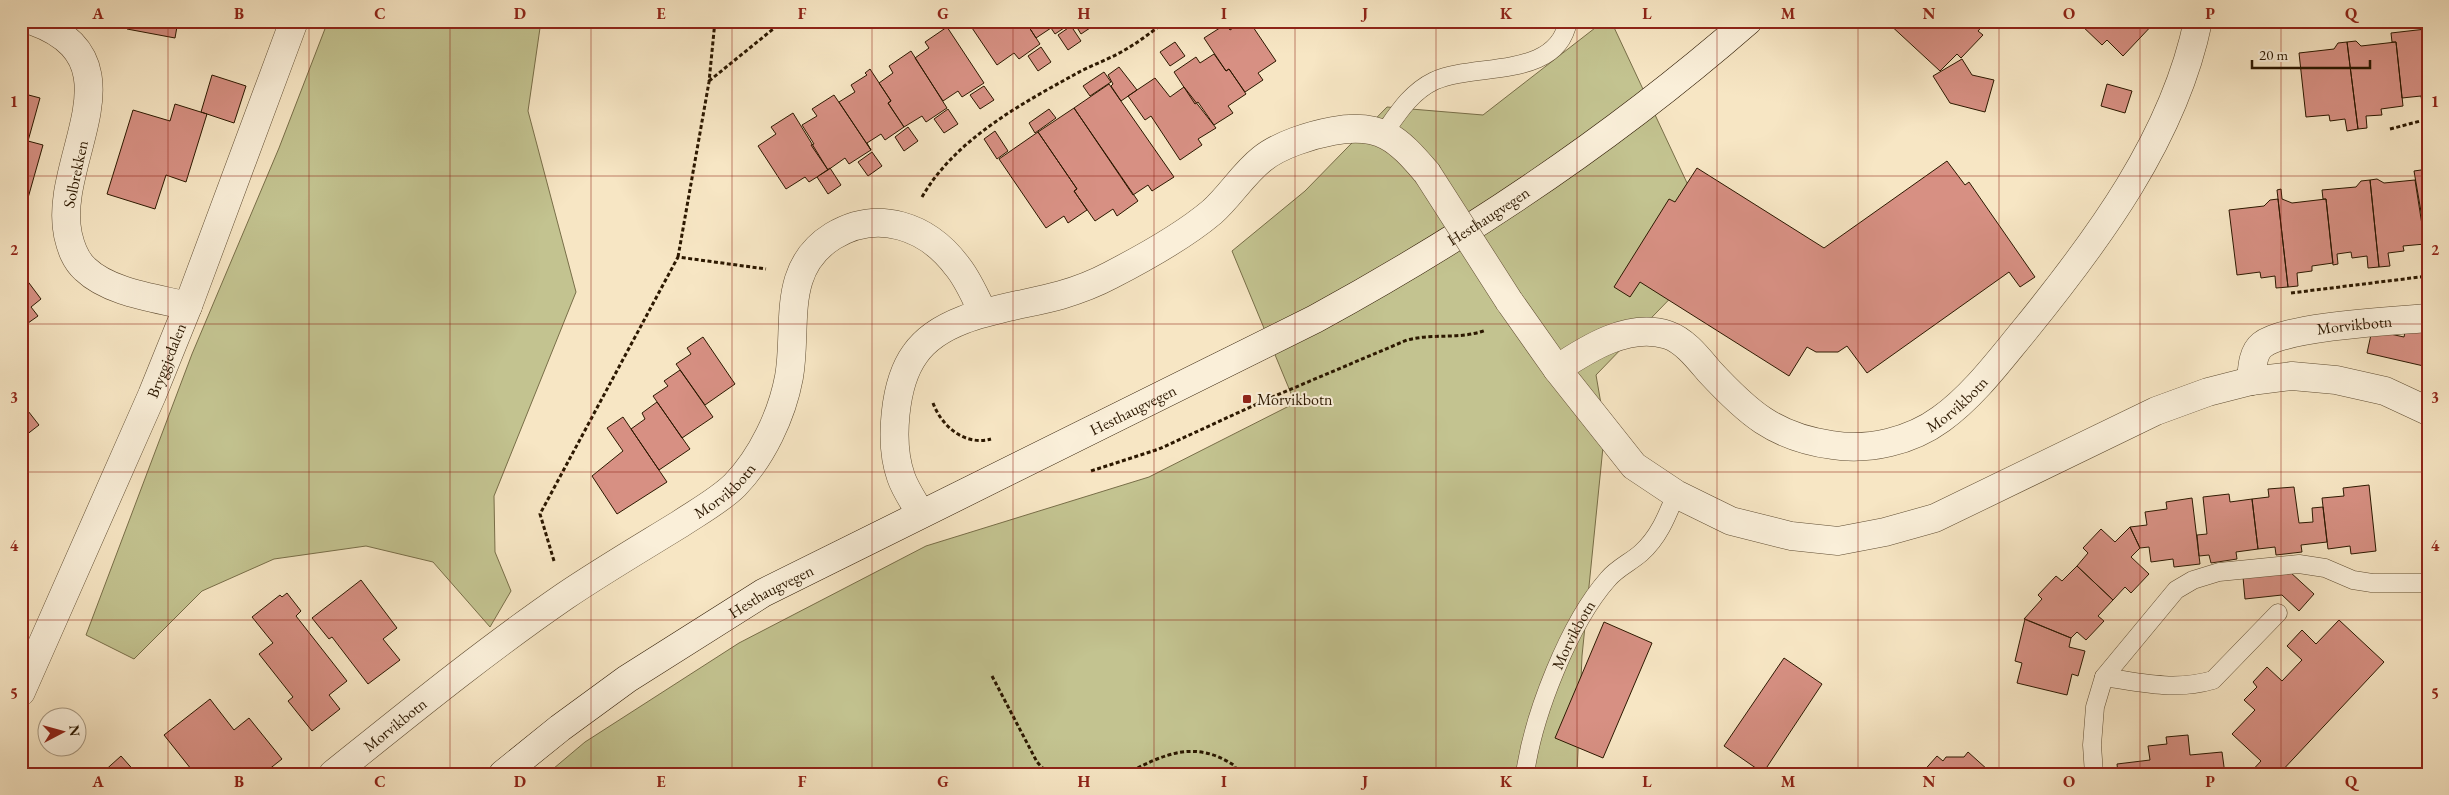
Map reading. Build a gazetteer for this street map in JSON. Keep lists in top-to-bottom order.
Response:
{
  "streets": {
    "street": [
      "Solbrekken",
      "Hesthaugvegen",
      "Morvikbotn",
      "Bryggjedalen"
    ]
  },
  "crossings": [
    ["Solbrekken", "Bryggjedalen"]
  ],
  "places": {
    "transit": ["Morvikbotn"]
  },
  "scale_bar": "20 m",
  "north": "right",
  "grid": {
    "columns": [
      "A",
      "B",
      "C",
      "D",
      "E",
      "F",
      "G",
      "H",
      "I",
      "J",
      "K",
      "L",
      "M",
      "N",
      "O",
      "P",
      "Q"
    ],
    "rows": [
      "1",
      "2",
      "3",
      "4",
      "5"
    ]
  }
}
